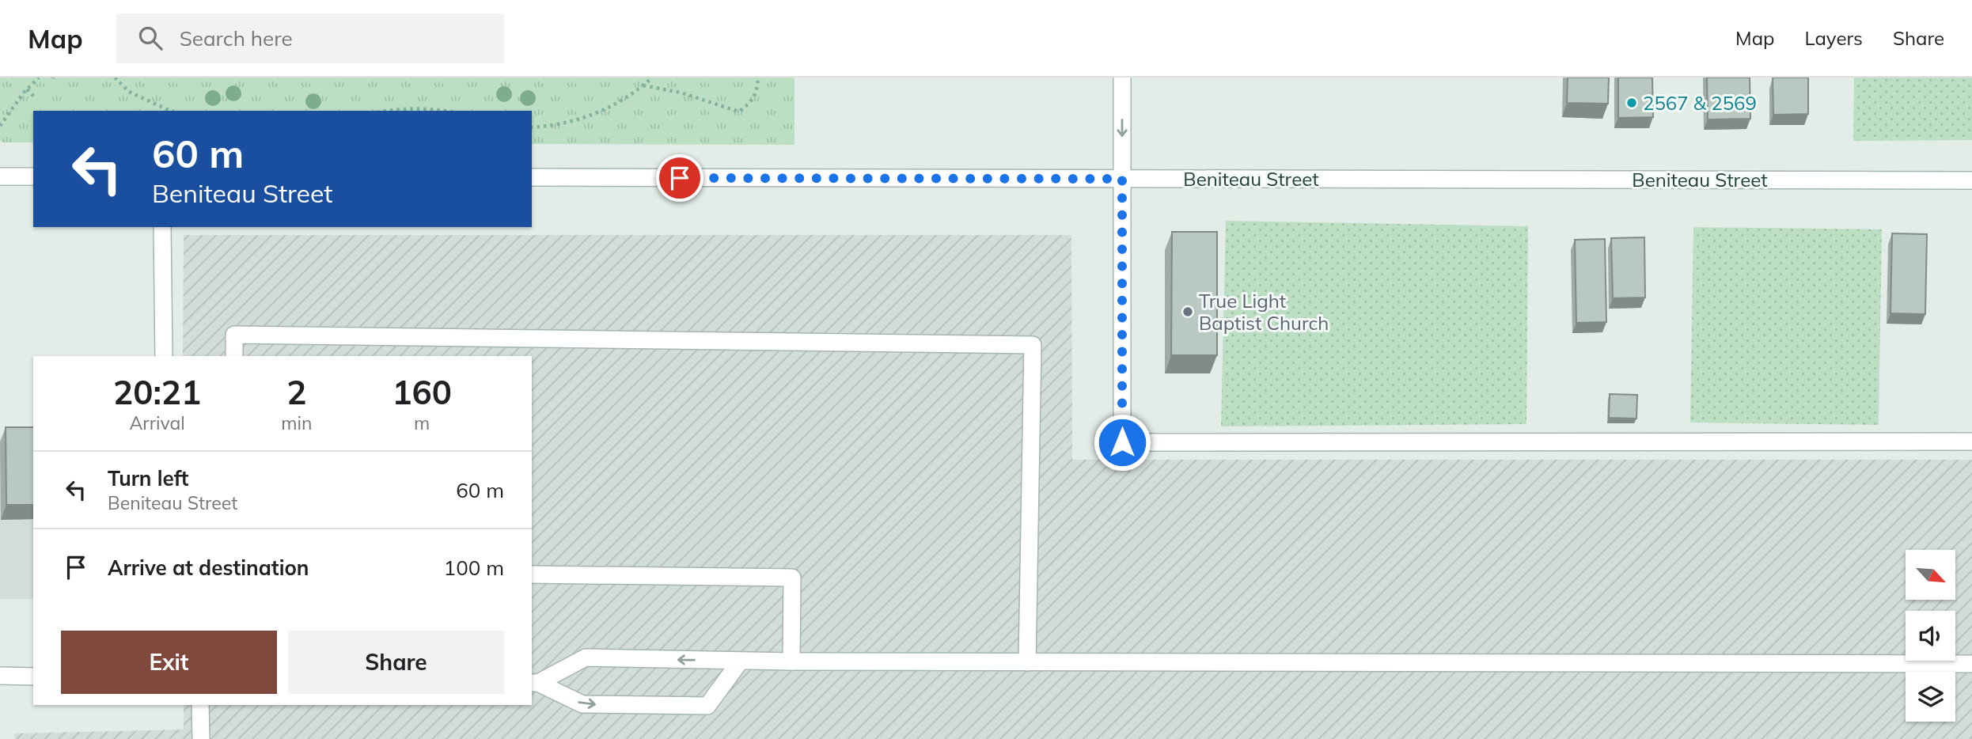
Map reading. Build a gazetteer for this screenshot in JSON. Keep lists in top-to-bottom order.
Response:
{
  "streets": {
    "street": ["Beniteau Street"]
  },
  "places": ["2567 & 2569", "True Light Baptist Church"],
  "north": "bottom right",
  "page": {
    "header": "Map",
    "search": "Search here",
    "nav": ["Map", "Layers", "Share"],
    "turn": ["60 m", "Beniteau Street"],
    "eta": [
      "20:21",
      "Arrival",
      "2",
      "min",
      "160",
      "m"
    ],
    "list": [
      {
        "name": "Turn left",
        "note": "Beniteau Street",
        "value": "60 m"
      },
      {
        "name": "Arrive at destination",
        "value": "100 m"
      }
    ],
    "buttons": ["Exit", "Share"]
  }
}
